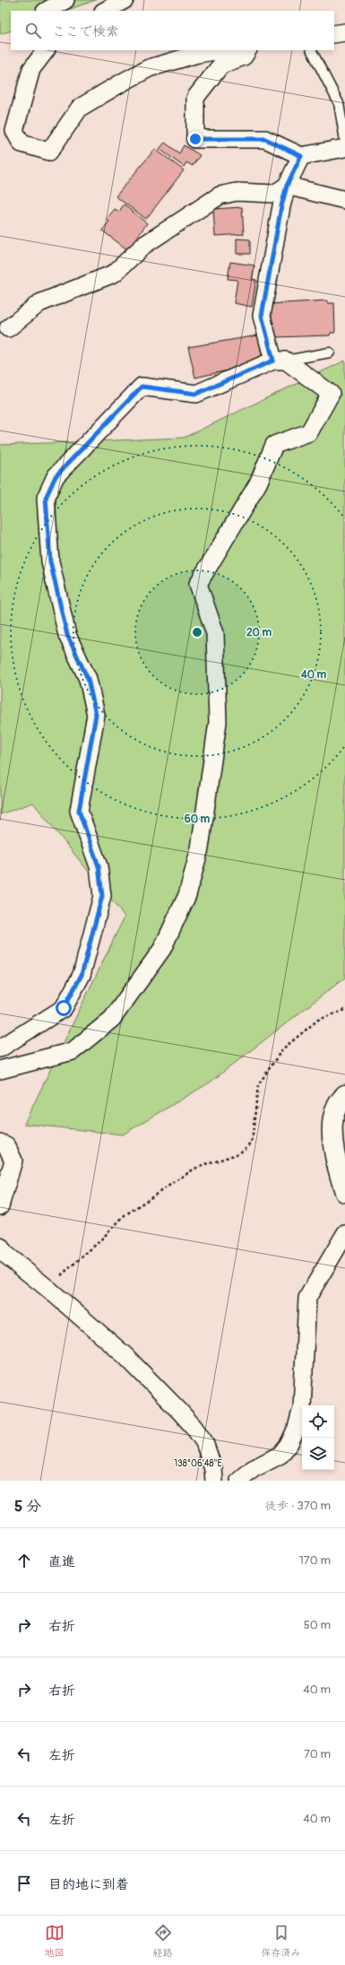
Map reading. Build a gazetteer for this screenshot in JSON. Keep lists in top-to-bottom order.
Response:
{
  "page": {
    "search": "ここで検索",
    "heading": ["5 分", "徒歩 · 370 m"],
    "list": [
      ["直進", "170 m"],
      ["右折", "50 m"],
      ["右折", "40 m"],
      ["左折", "70 m"],
      ["左折", "40 m"],
      "目的地に到着"
    ],
    "nav": ["地図", "経路", "保存済み"]
  },
  "coordinates": ["138°06'48\"E"],
  "rings": ["20 m", "40 m", "60 m"]
}
